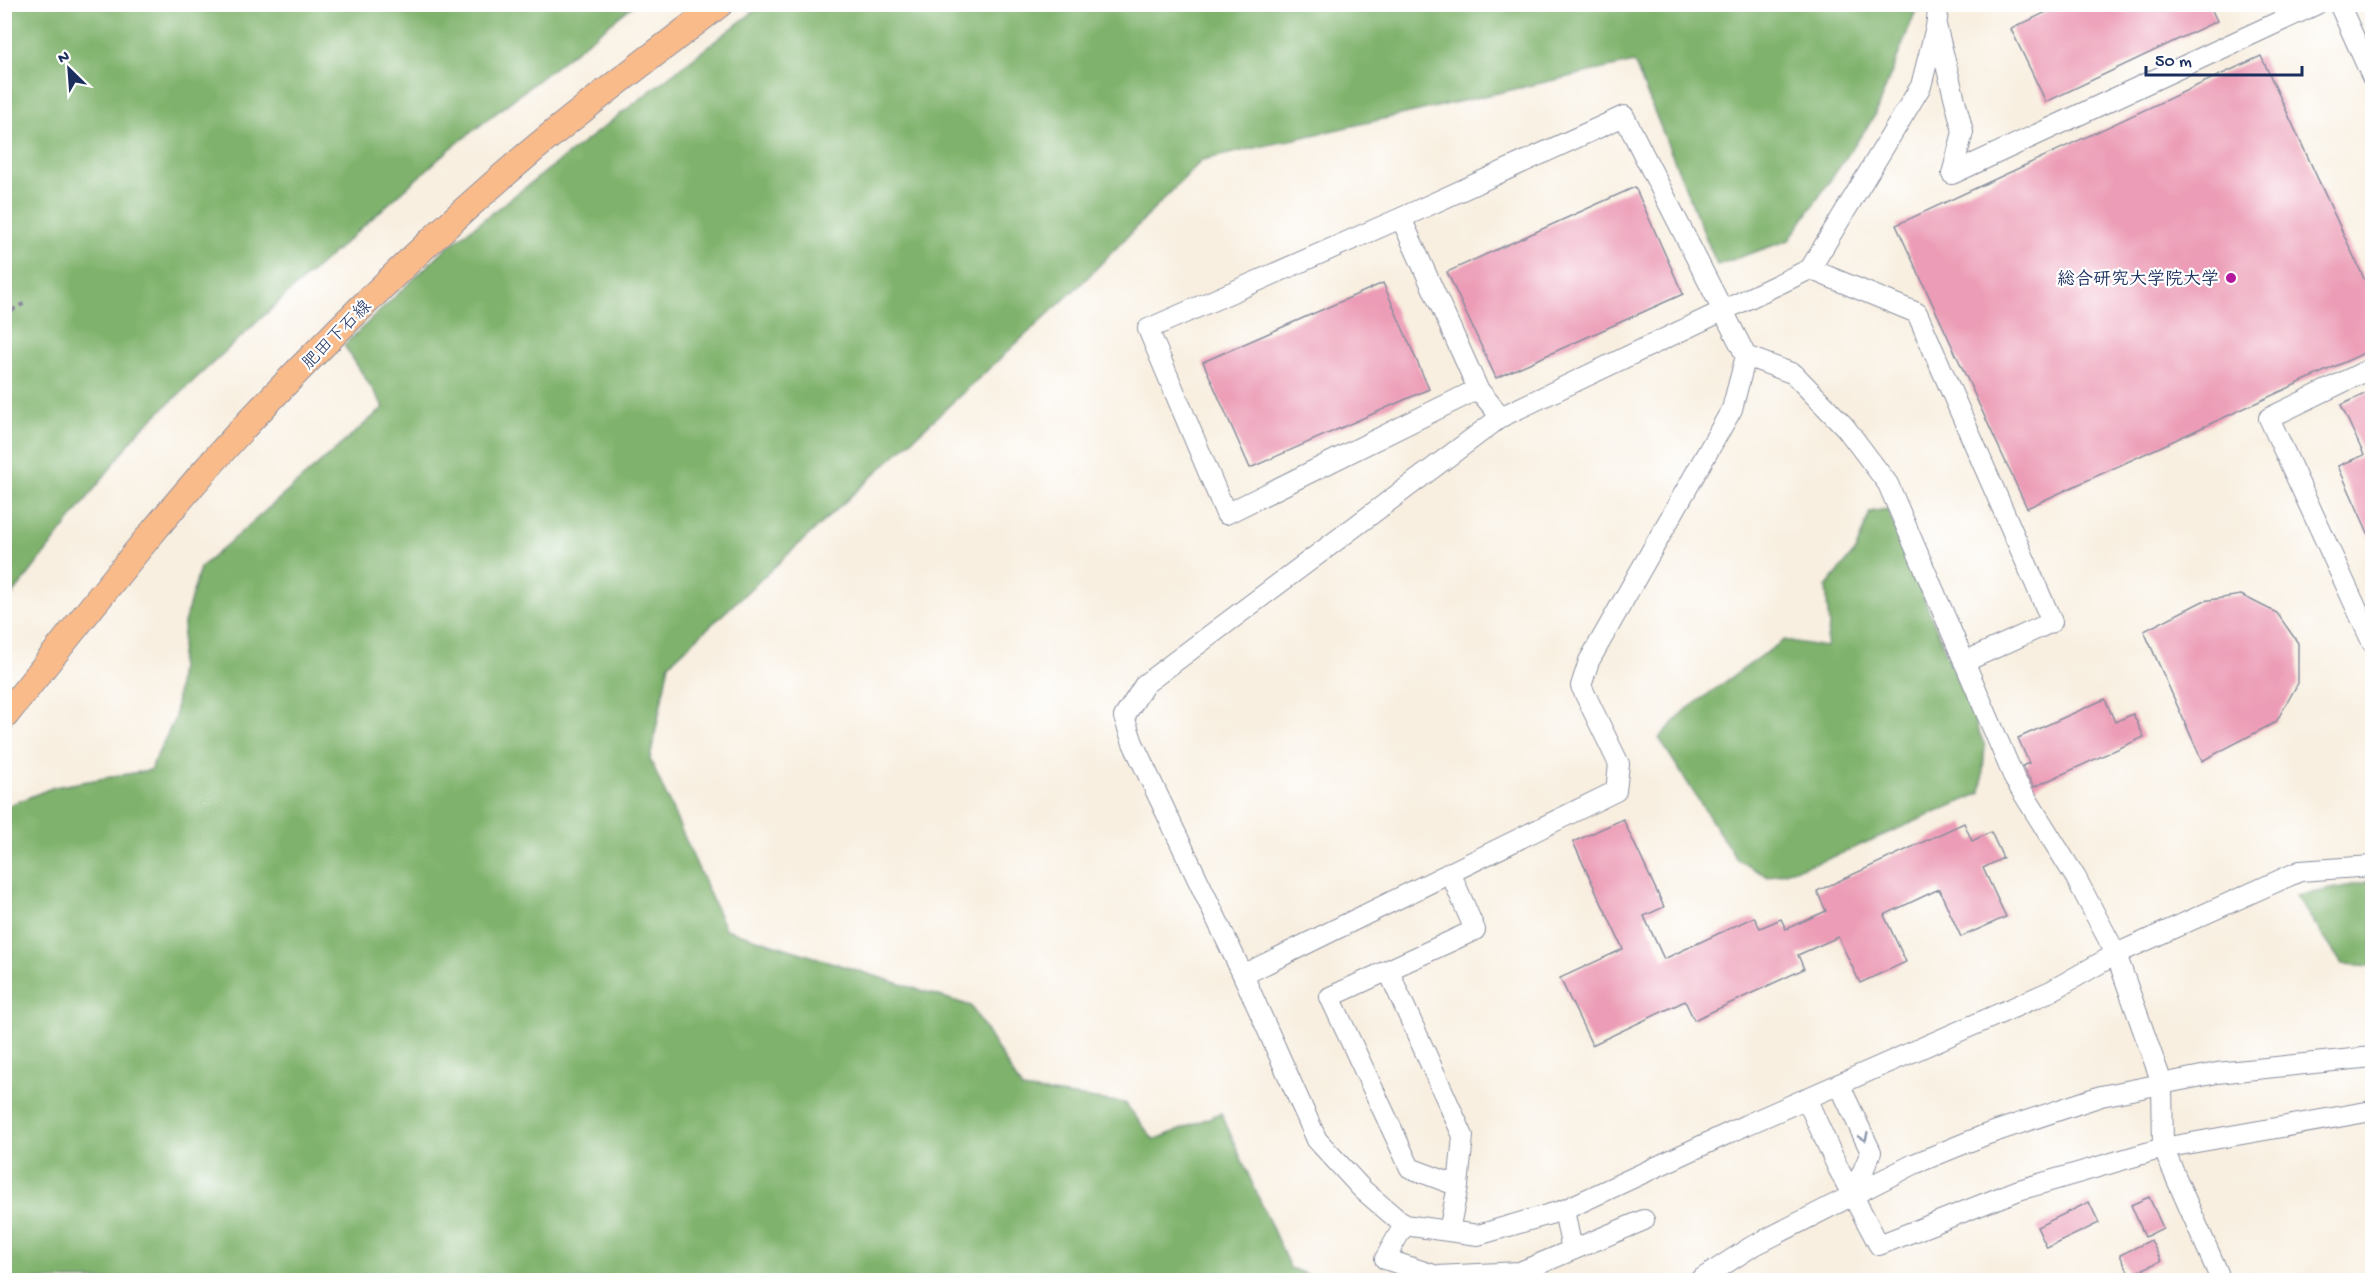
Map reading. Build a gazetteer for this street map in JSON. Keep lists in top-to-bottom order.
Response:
{
  "streets": {
    "main road": ["肥田下石線"]
  },
  "places": ["総合研究大学院大学"],
  "scale_bar": "50 m",
  "north": "top left"
}
